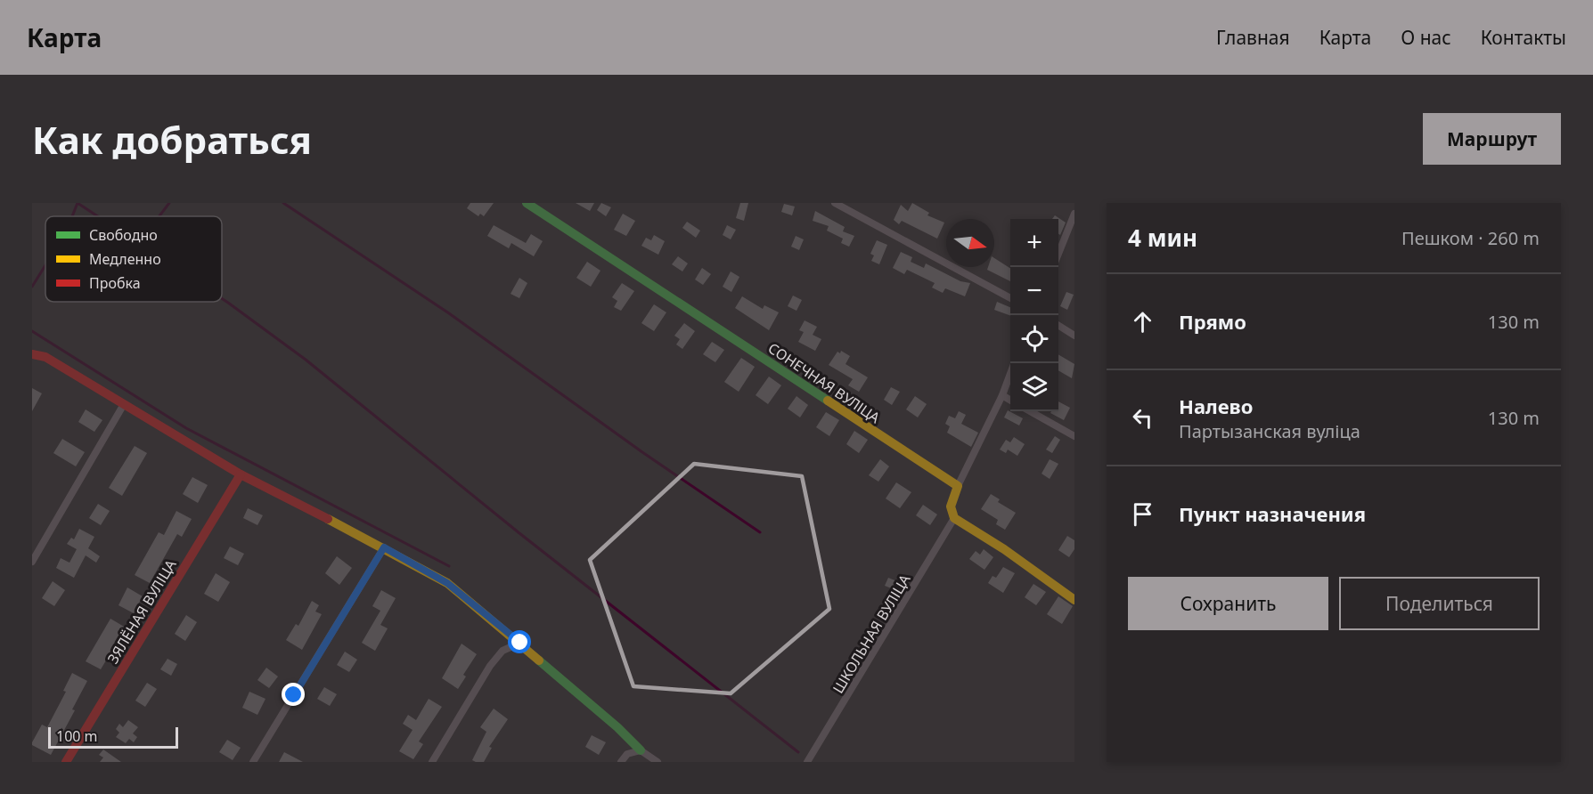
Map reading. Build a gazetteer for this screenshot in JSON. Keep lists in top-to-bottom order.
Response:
{
  "streets": {
    "street": ["СОНЕЧНАЯ ВУЛІЦА", "ЗЯЛЁНАЯ ВУЛІЦА", "ШКОЛЬНАЯ ВУЛІЦА"]
  },
  "legend": ["Свободно", "Медленно", "Пробка"],
  "scale_bar": "100 m",
  "north": "right",
  "page": {
    "header": "Карта",
    "nav": [
      "Главная",
      "Карта",
      "О нас",
      "Контакты"
    ],
    "buttons": [
      "Маршрут",
      ["Сохранить", "Поделиться"]
    ],
    "title": "Как добраться",
    "heading": ["4 мин", "Пешком · 260 m"],
    "map_buttons": ["+", "−"],
    "list": [
      ["Прямо", "130 m"],
      ["Налево", "Партызанская вуліца", "130 m"],
      "Пункт назначения"
    ],
    "scale": "100 m"
  }
}
